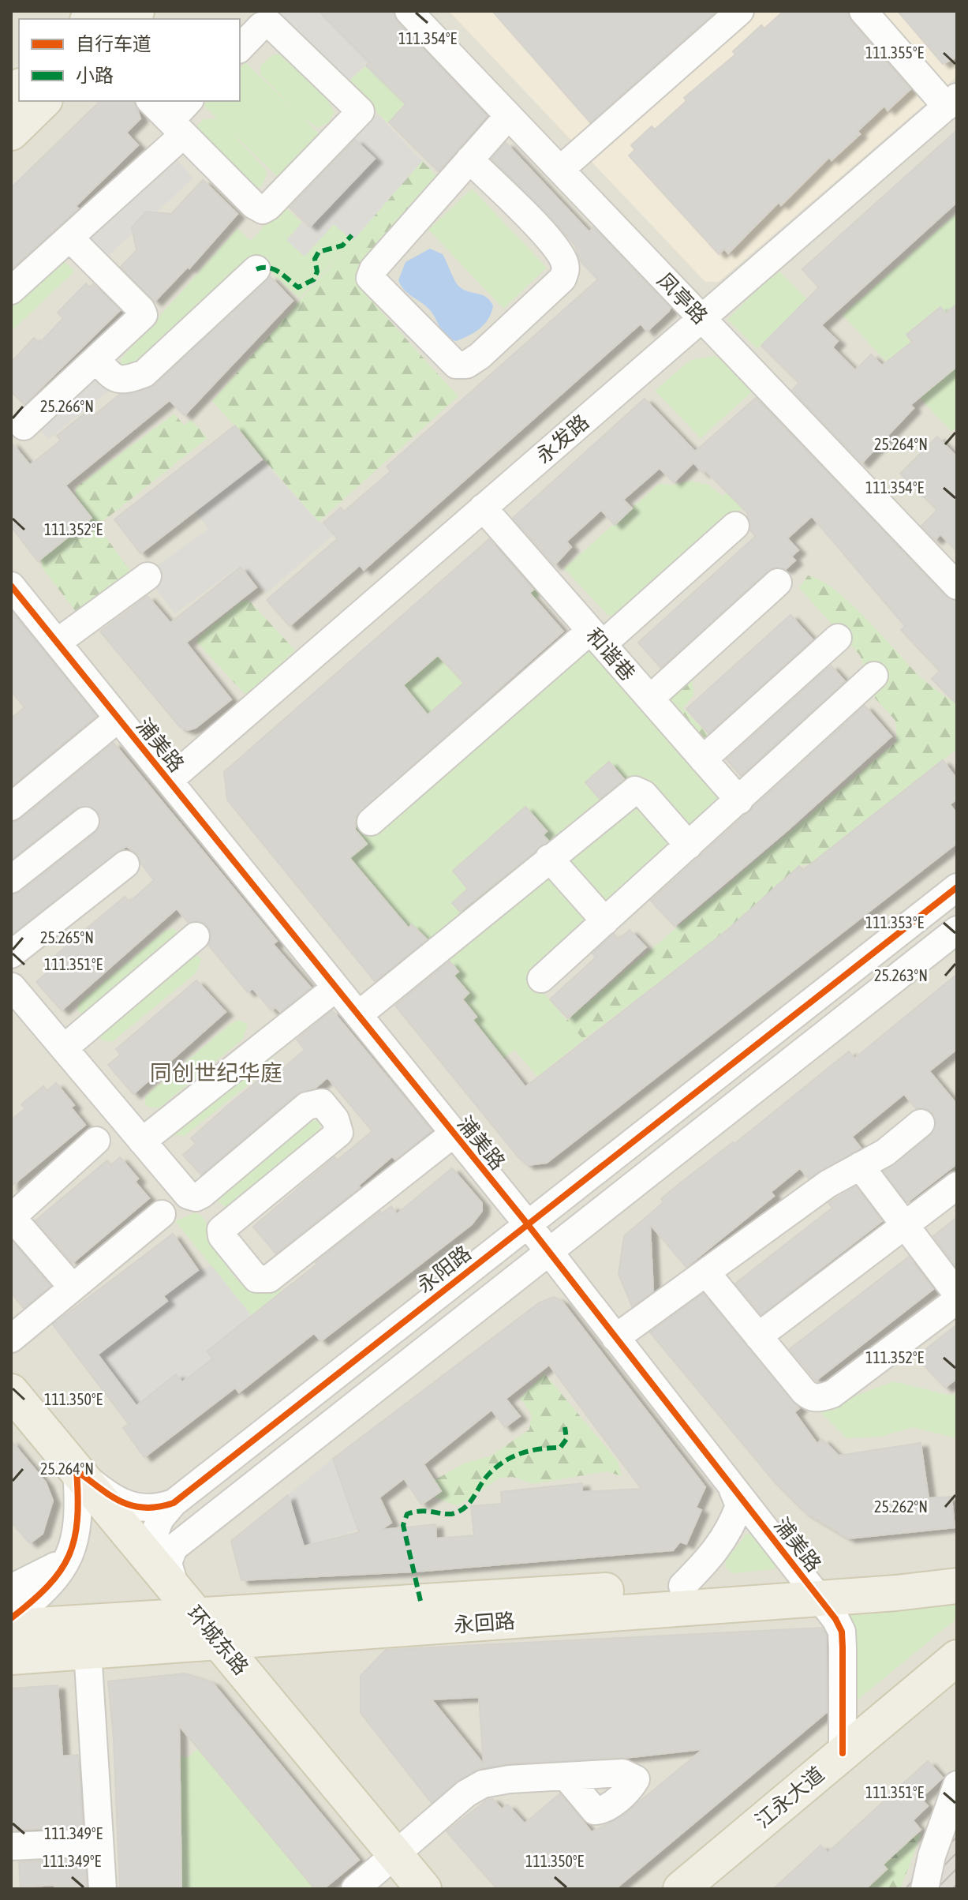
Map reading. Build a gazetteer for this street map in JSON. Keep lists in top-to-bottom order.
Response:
{
  "streets": {
    "main road": ["永回路", "环城东路", "江永大道"],
    "street": [
      "凤亭路",
      "永发路",
      "和谐巷",
      "浦美路",
      "永阳路"
    ]
  },
  "crossings": [
    ["凤亭路", "永发路"],
    ["永发路", "和谐巷"],
    ["永发路", "浦美路"],
    ["浦美路", "永阳路"],
    ["浦美路", "永回路"],
    ["浦美路", "江永大道"],
    ["永阳路", "环城东路"],
    ["永回路", "环城东路"]
  ],
  "districts": ["同创世纪华庭"],
  "legend": ["自行车道", "小路"],
  "coordinates": [
    "111.354°E",
    "111.355°E",
    "25.266°N",
    "25.264°N",
    "111.352°E",
    "111.353°E",
    "25.265°N",
    "111.351°E",
    "25.263°N",
    "111.350°E",
    "25.262°N",
    "111.349°E"
  ]
}
